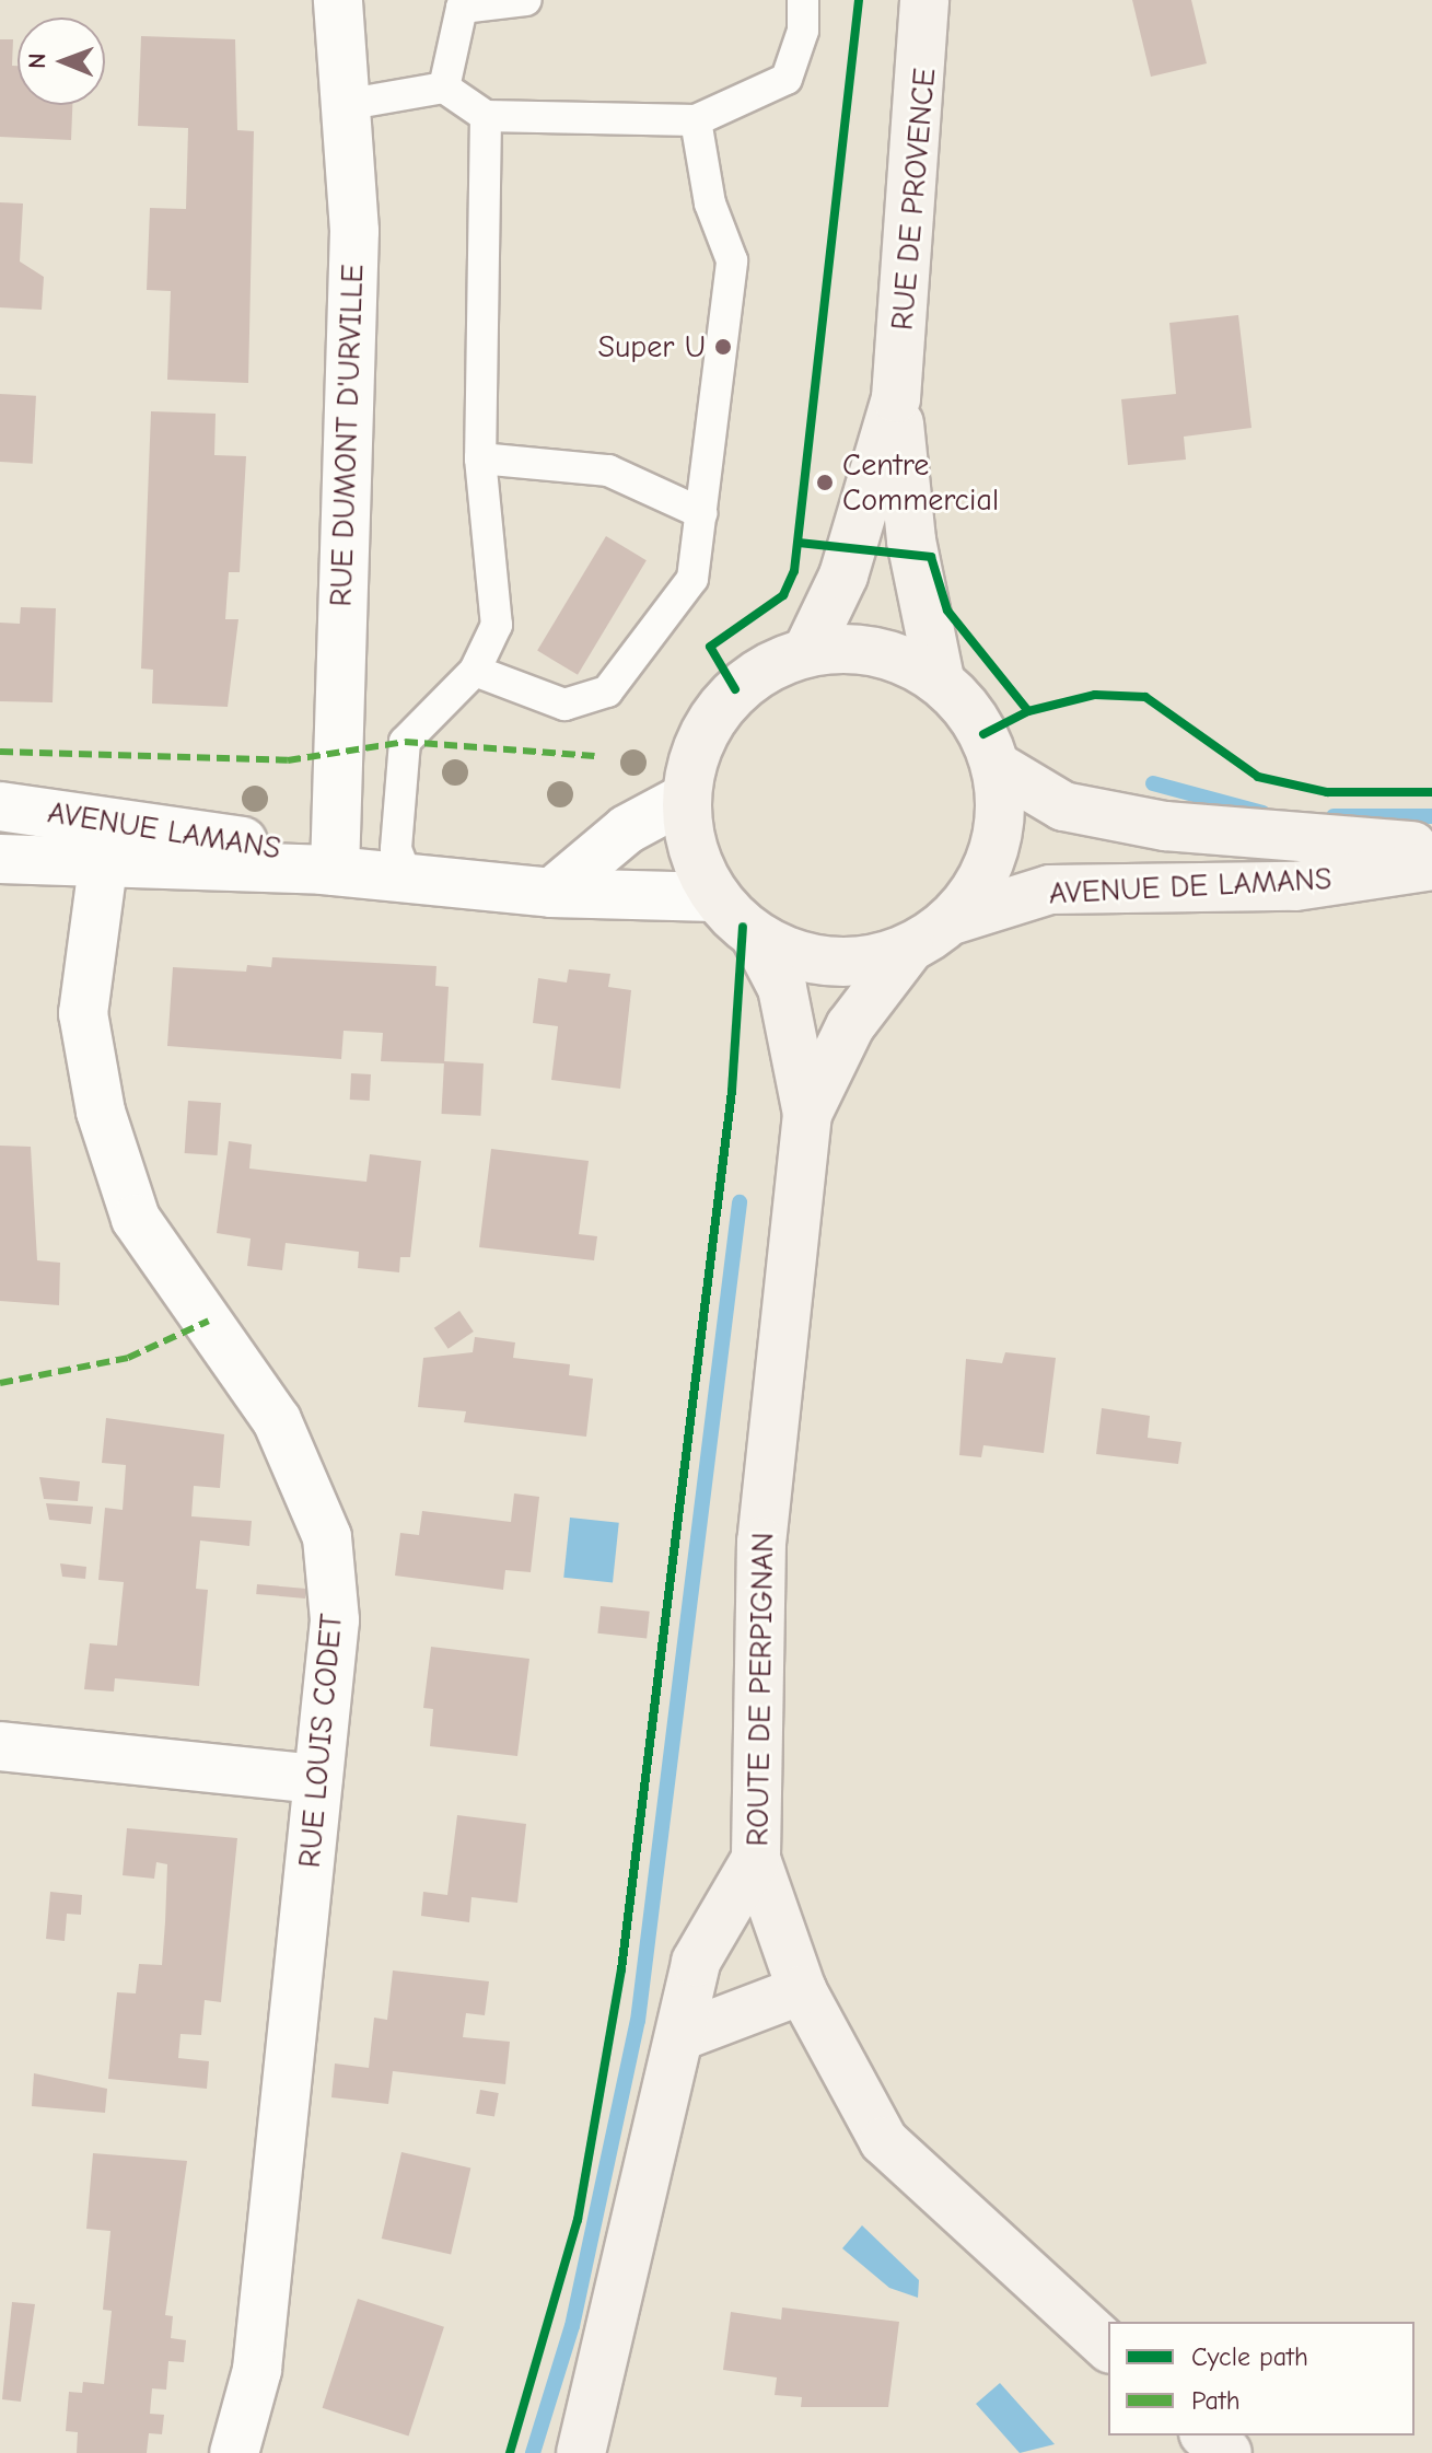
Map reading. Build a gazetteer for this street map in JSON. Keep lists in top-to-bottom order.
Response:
{
  "streets": {
    "main road": ["RUE DE PROVENCE", "AVENUE DE LAMANS", "ROUTE DE PERPIGNAN"],
    "street": ["RUE DUMONT D'URVILLE", "AVENUE LAMANS", "RUE LOUIS CODET"]
  },
  "crossings": [
    ["RUE DUMONT D'URVILLE", "AVENUE LAMANS"],
    ["AVENUE LAMANS", "RUE LOUIS CODET"]
  ],
  "places": ["Super U", "Centre Commercial"],
  "legend": ["Cycle path", "Path"],
  "north": "left"
}
